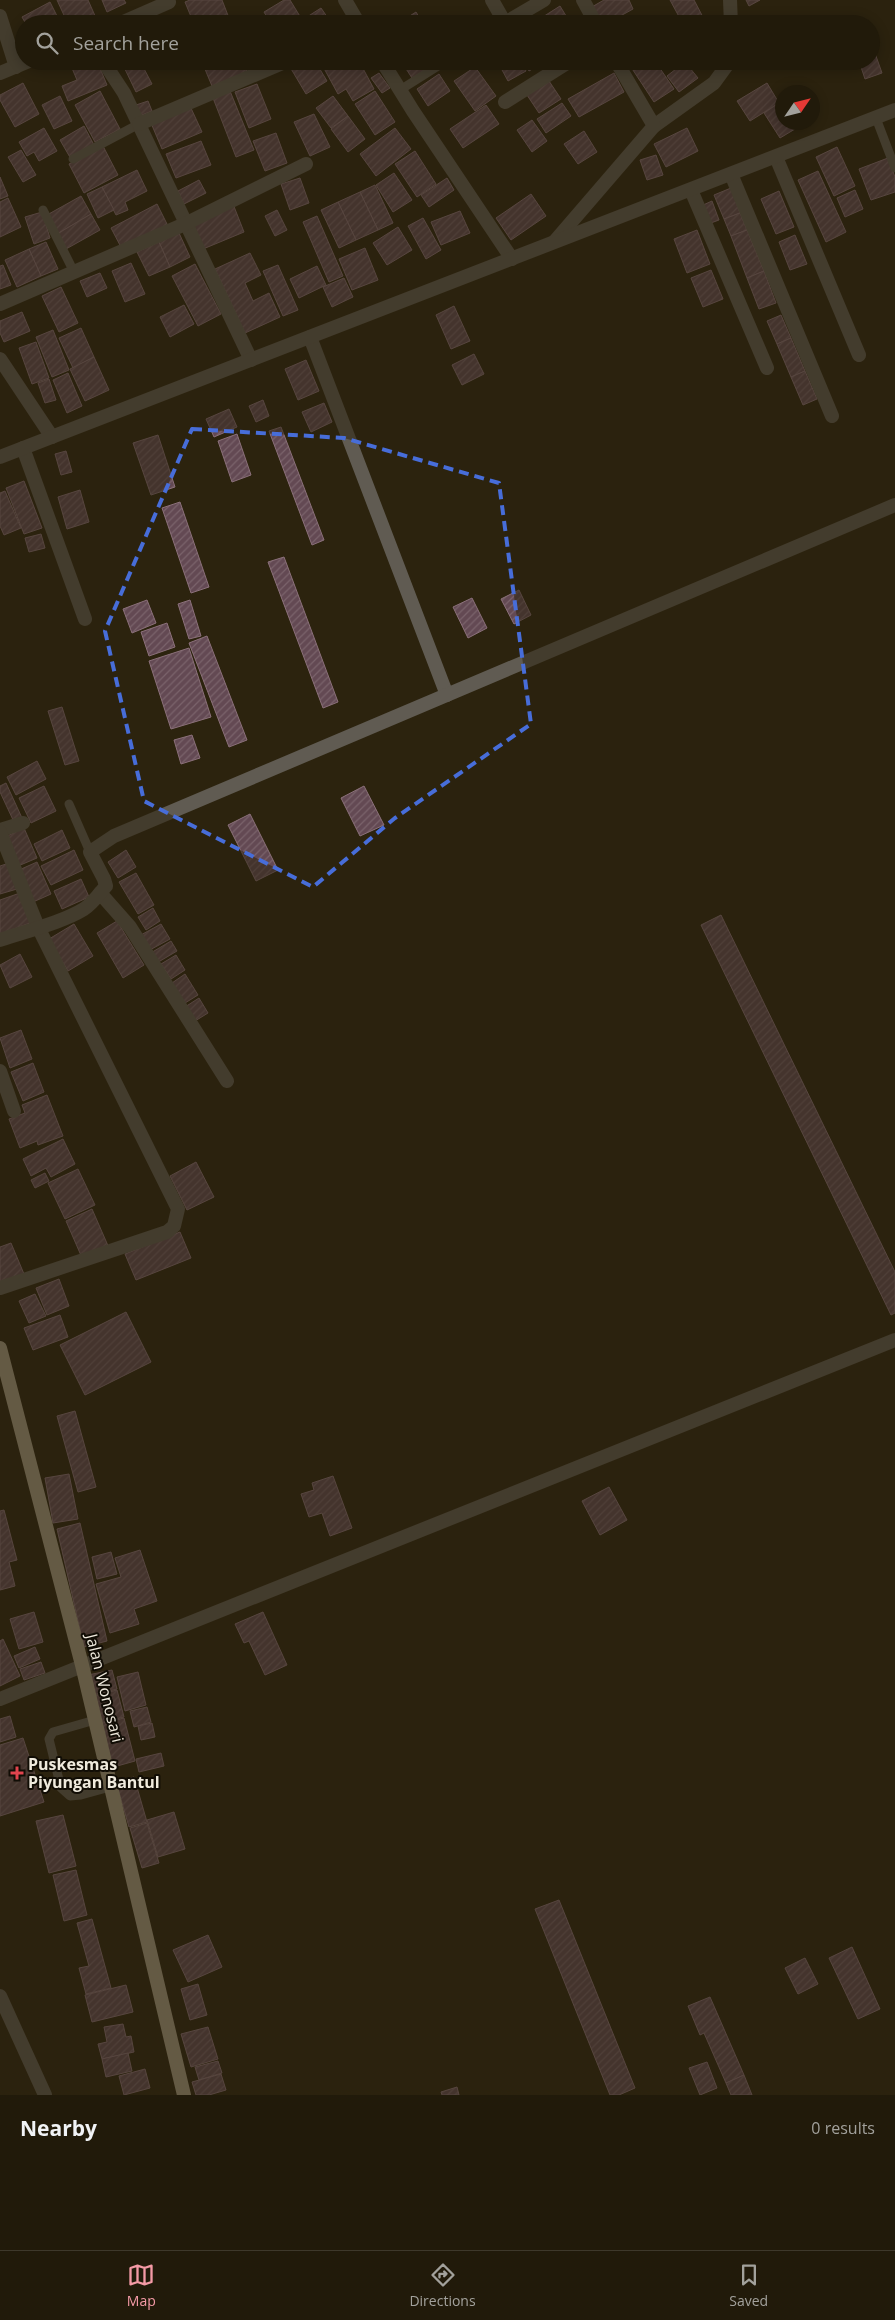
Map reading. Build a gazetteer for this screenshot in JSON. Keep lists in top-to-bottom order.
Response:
{
  "streets": {
    "highway": ["Jalan Wonosari"]
  },
  "places": {
    "health": ["Puskesmas Piyungan Bantul"]
  },
  "north": "top right",
  "page": {
    "search": "Search here",
    "heading": ["Nearby", "0 results"],
    "nav": ["Map", "Directions", "Saved"]
  }
}
